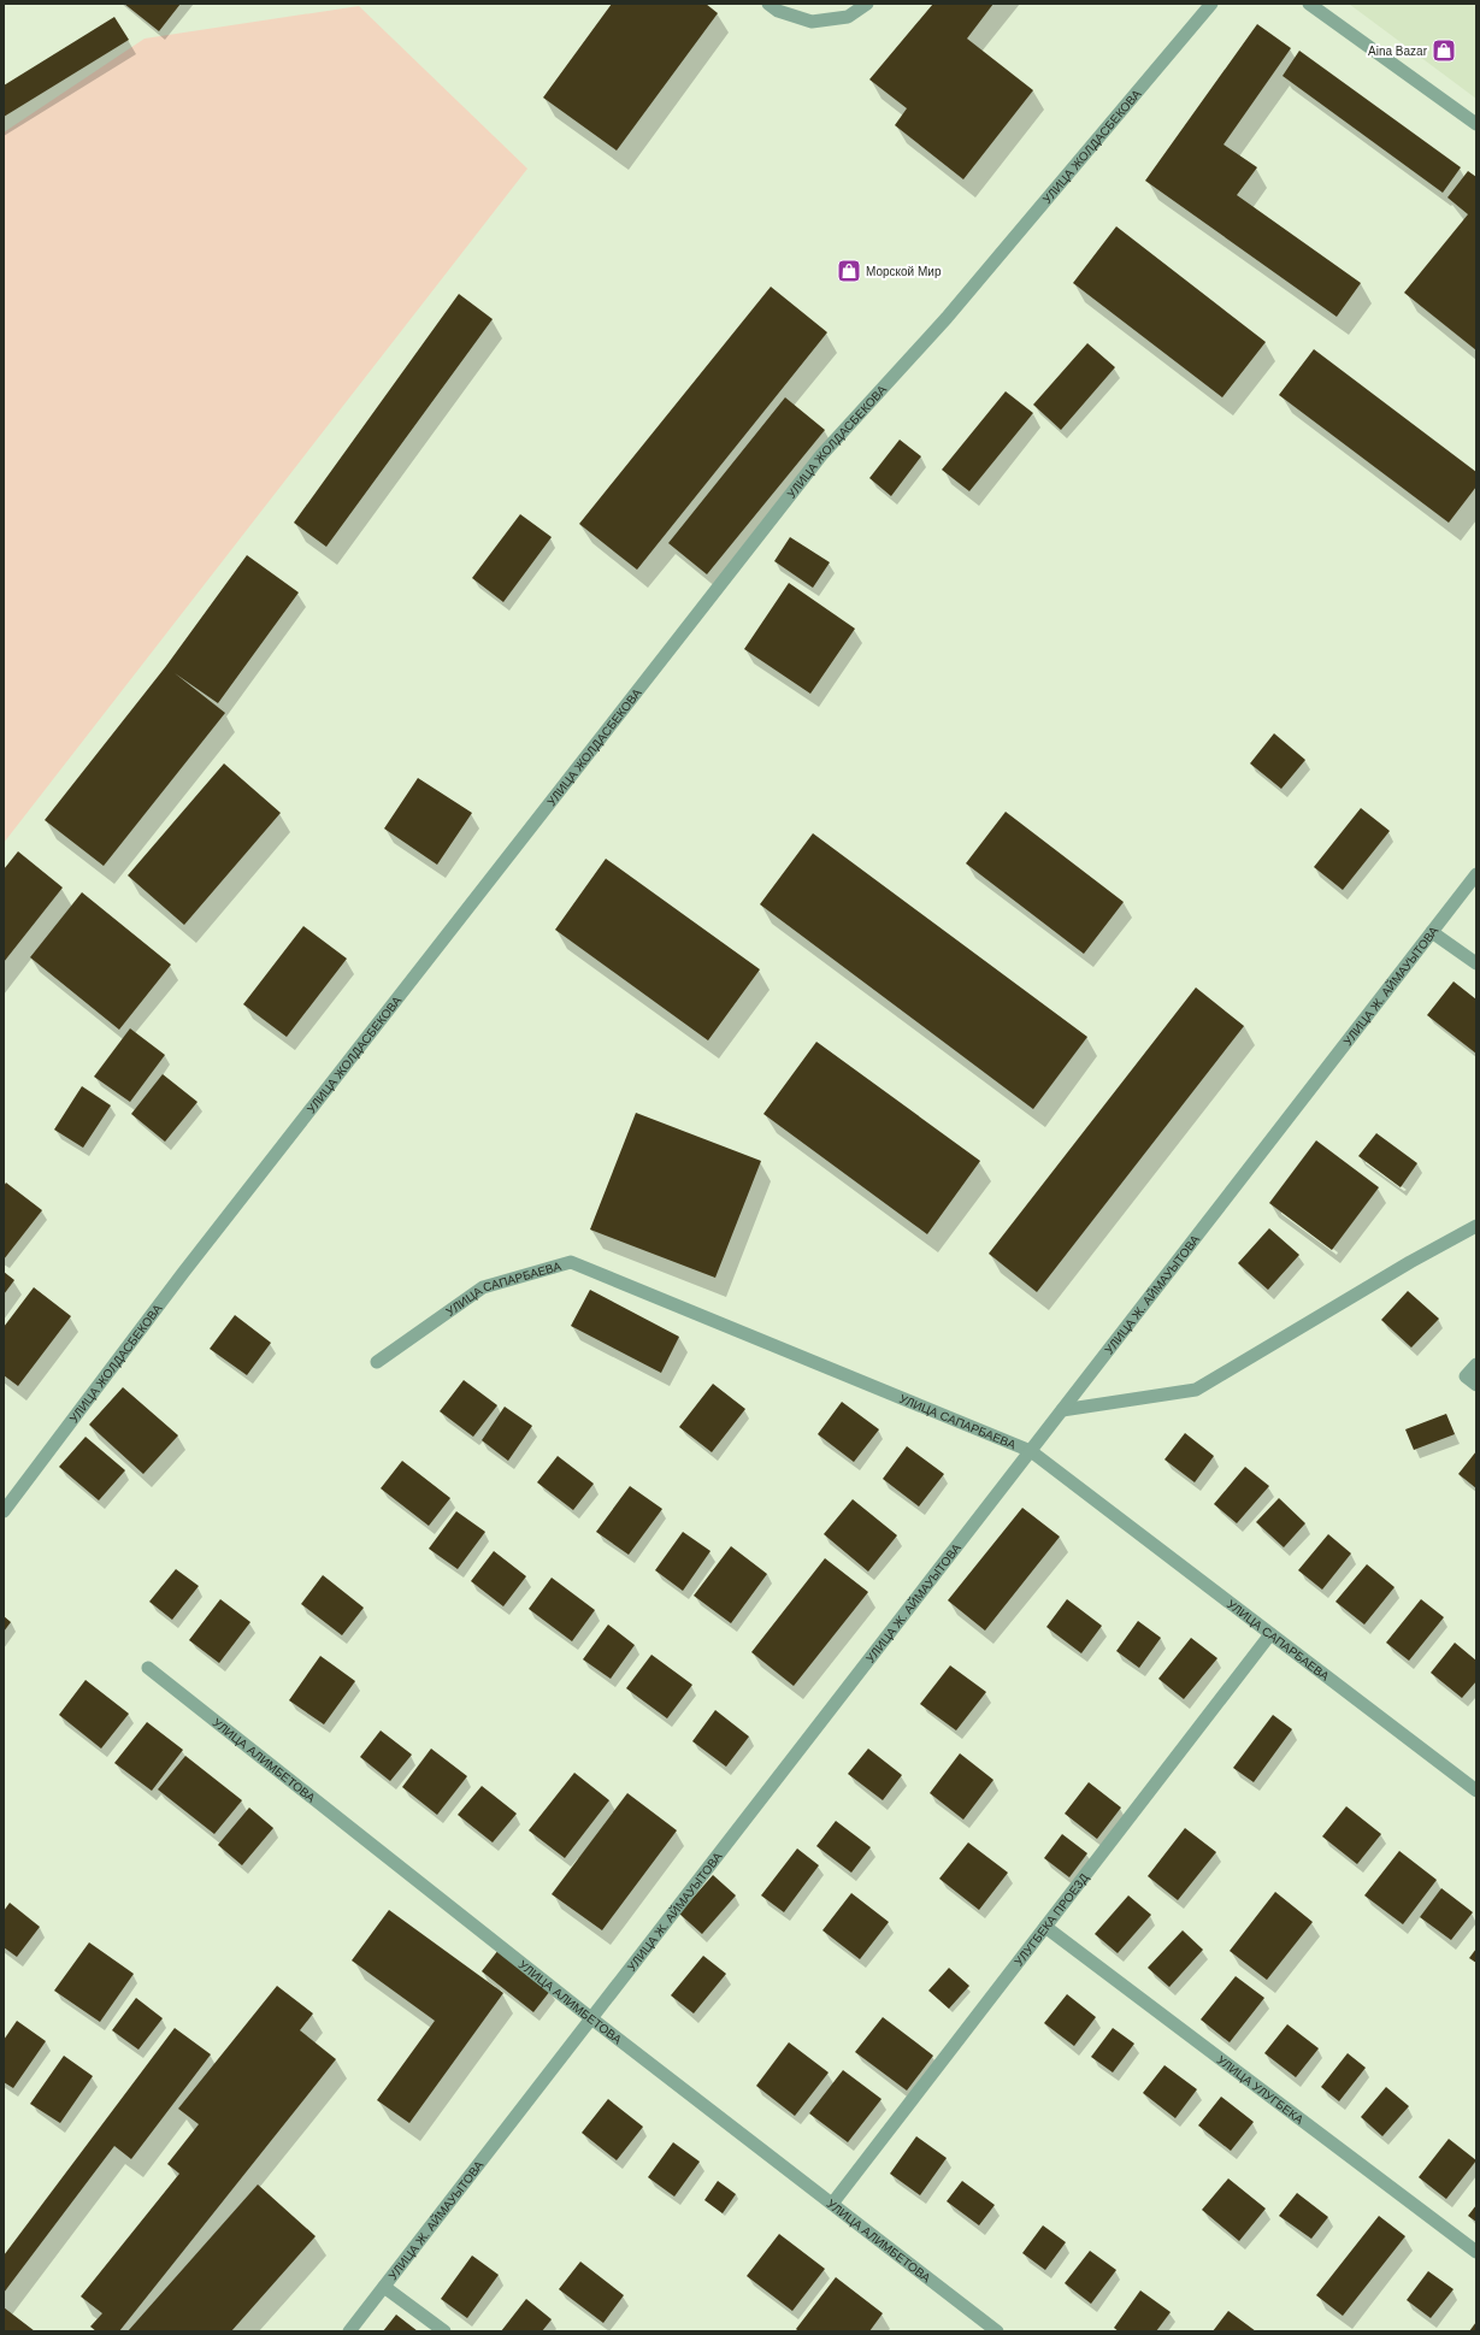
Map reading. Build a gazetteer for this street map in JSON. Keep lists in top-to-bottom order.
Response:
{
  "streets": {
    "street": [
      "УЛИЦА ЖОЛДАСБЕКОВА",
      "УЛИЦА Ж. АЙМАУЫТОВА",
      "УЛИЦА САПАРБАЕВА",
      "УЛИЦА АЛИМБЕТОВА",
      "УЛУГБЕКА ПРОЕЗД",
      "УЛИЦА УЛУГБЕКА"
    ]
  },
  "crossings": [
    ["УЛИЦА Ж. АЙМАУЫТОВА", "УЛИЦА САПАРБАЕВА"],
    ["УЛИЦА Ж. АЙМАУЫТОВА", "УЛИЦА АЛИМБЕТОВА"],
    ["УЛИЦА САПАРБАЕВА", "УЛУГБЕКА ПРОЕЗД"],
    ["УЛИЦА АЛИМБЕТОВА", "УЛУГБЕКА ПРОЕЗД"],
    ["УЛУГБЕКА ПРОЕЗД", "УЛИЦА УЛУГБЕКА"]
  ],
  "places": {
    "shop": ["Aina Bazar", "Морской Мир"]
  }
}
